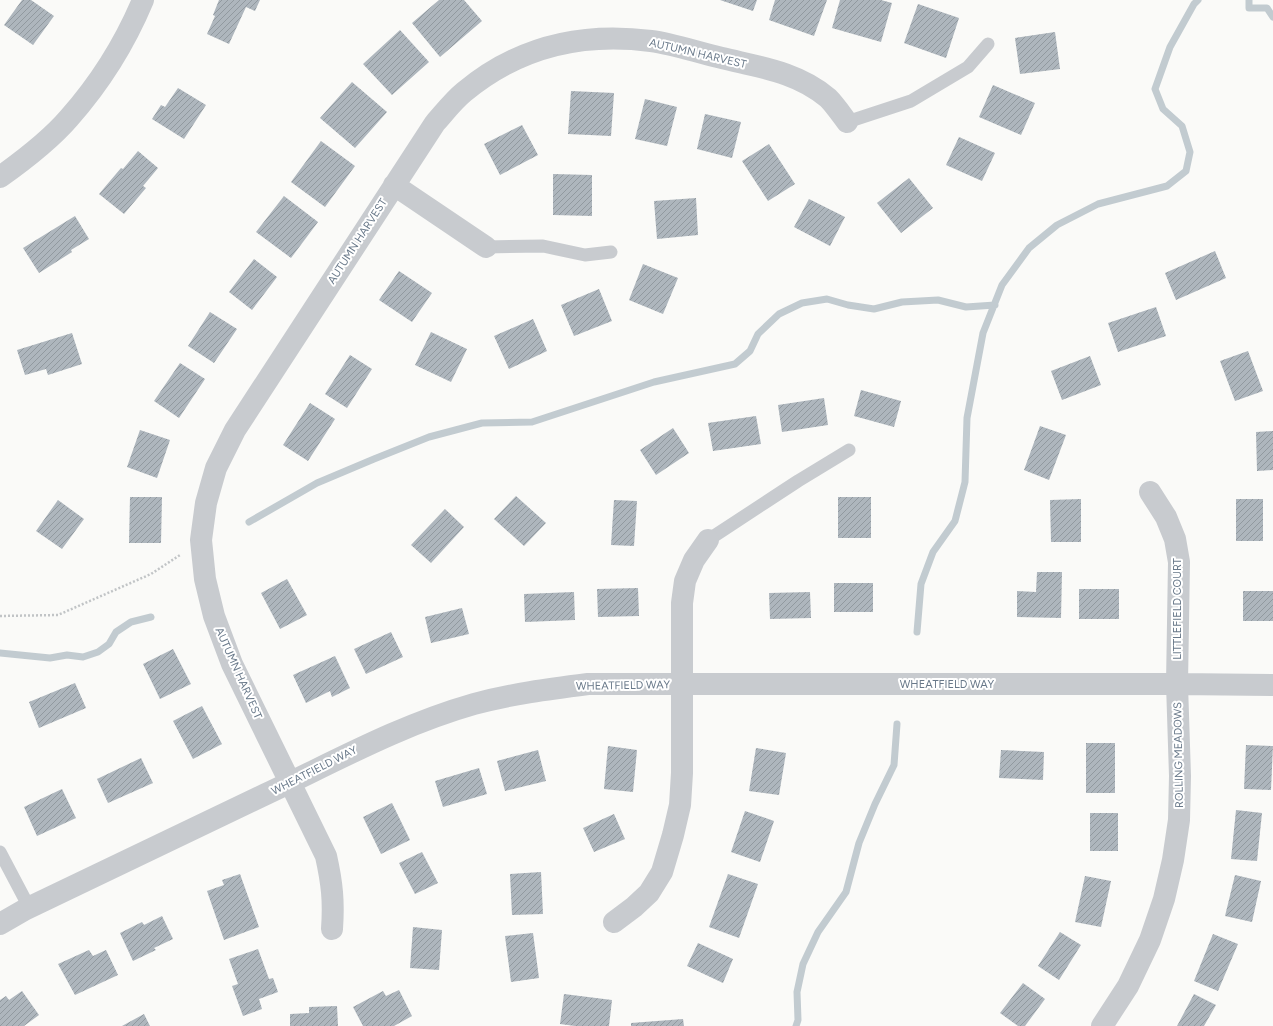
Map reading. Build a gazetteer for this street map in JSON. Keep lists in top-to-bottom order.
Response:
{
  "streets": {
    "street": [
      "AUTUMN HARVEST",
      "LITTLEFIELD COURT",
      "WHEATFIELD WAY",
      "ROLLING MEADOWS"
    ]
  },
  "crossings": [
    ["AUTUMN HARVEST", "WHEATFIELD WAY"],
    ["LITTLEFIELD COURT", "WHEATFIELD WAY"],
    ["LITTLEFIELD COURT", "ROLLING MEADOWS"],
    ["WHEATFIELD WAY", "ROLLING MEADOWS"]
  ]
}
